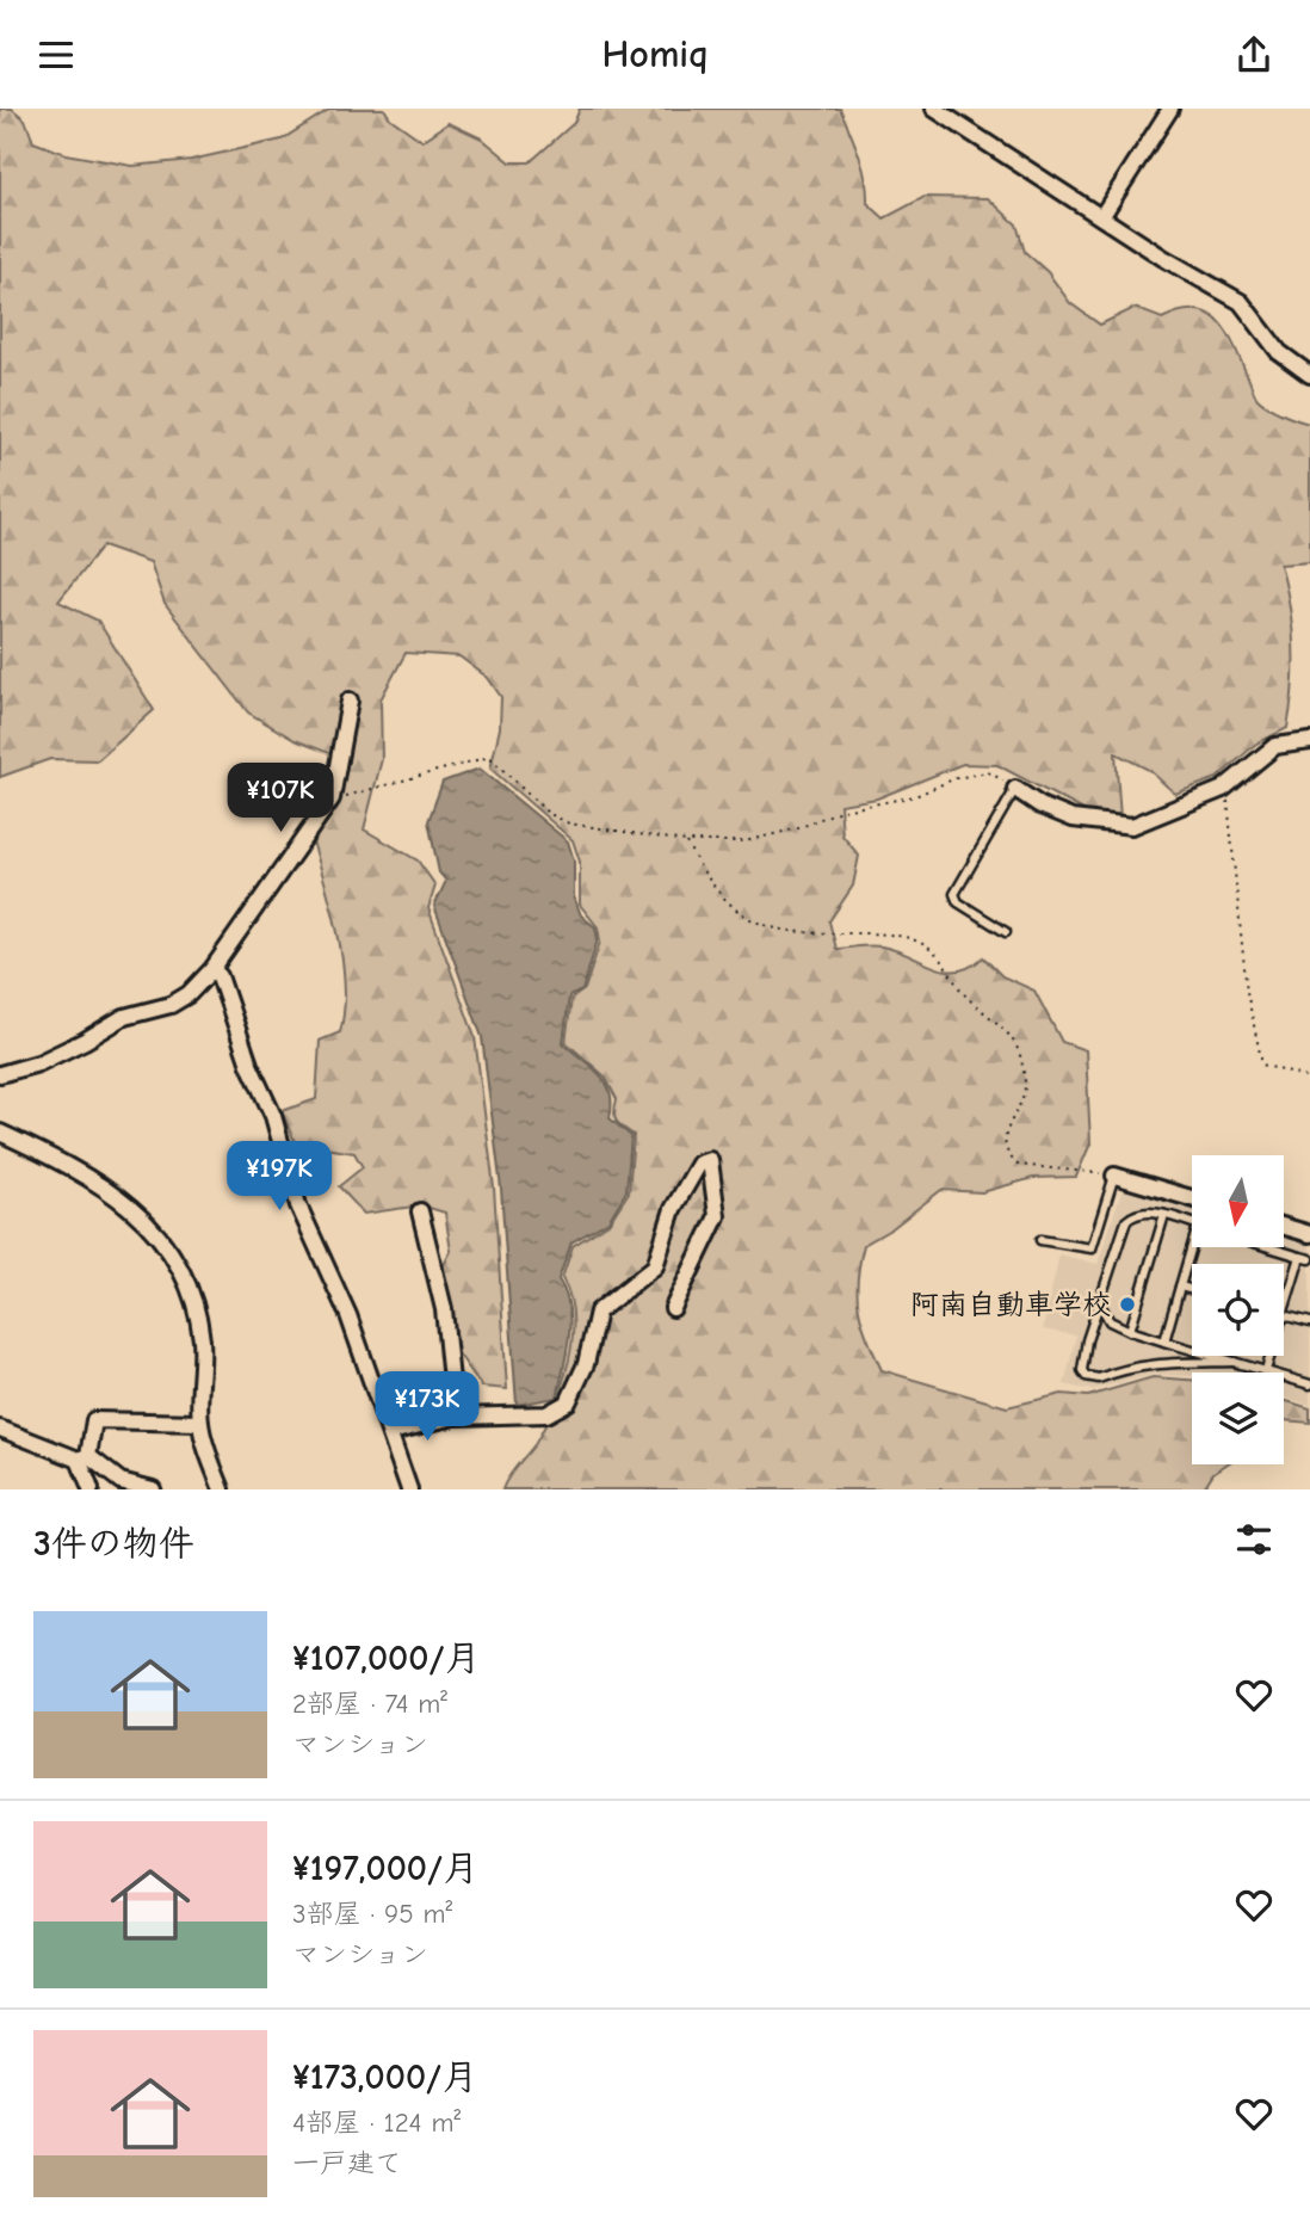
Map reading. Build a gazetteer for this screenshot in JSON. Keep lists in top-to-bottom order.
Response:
{
  "places": ["阿南自動車学校"],
  "north": "bottom",
  "page": {
    "header": "Homiq",
    "price": ["¥107K", "¥197K", "¥173K"],
    "heading": "3件の物件",
    "list": [
      {
        "name": "¥107,000/月",
        "note": "2部屋 · 74 m² · マンション"
      },
      {
        "name": "¥197,000/月",
        "note": "3部屋 · 95 m² · マンション"
      },
      {
        "name": "¥173,000/月",
        "note": "4部屋 · 124 m² · 一戸建て"
      }
    ]
  }
}
